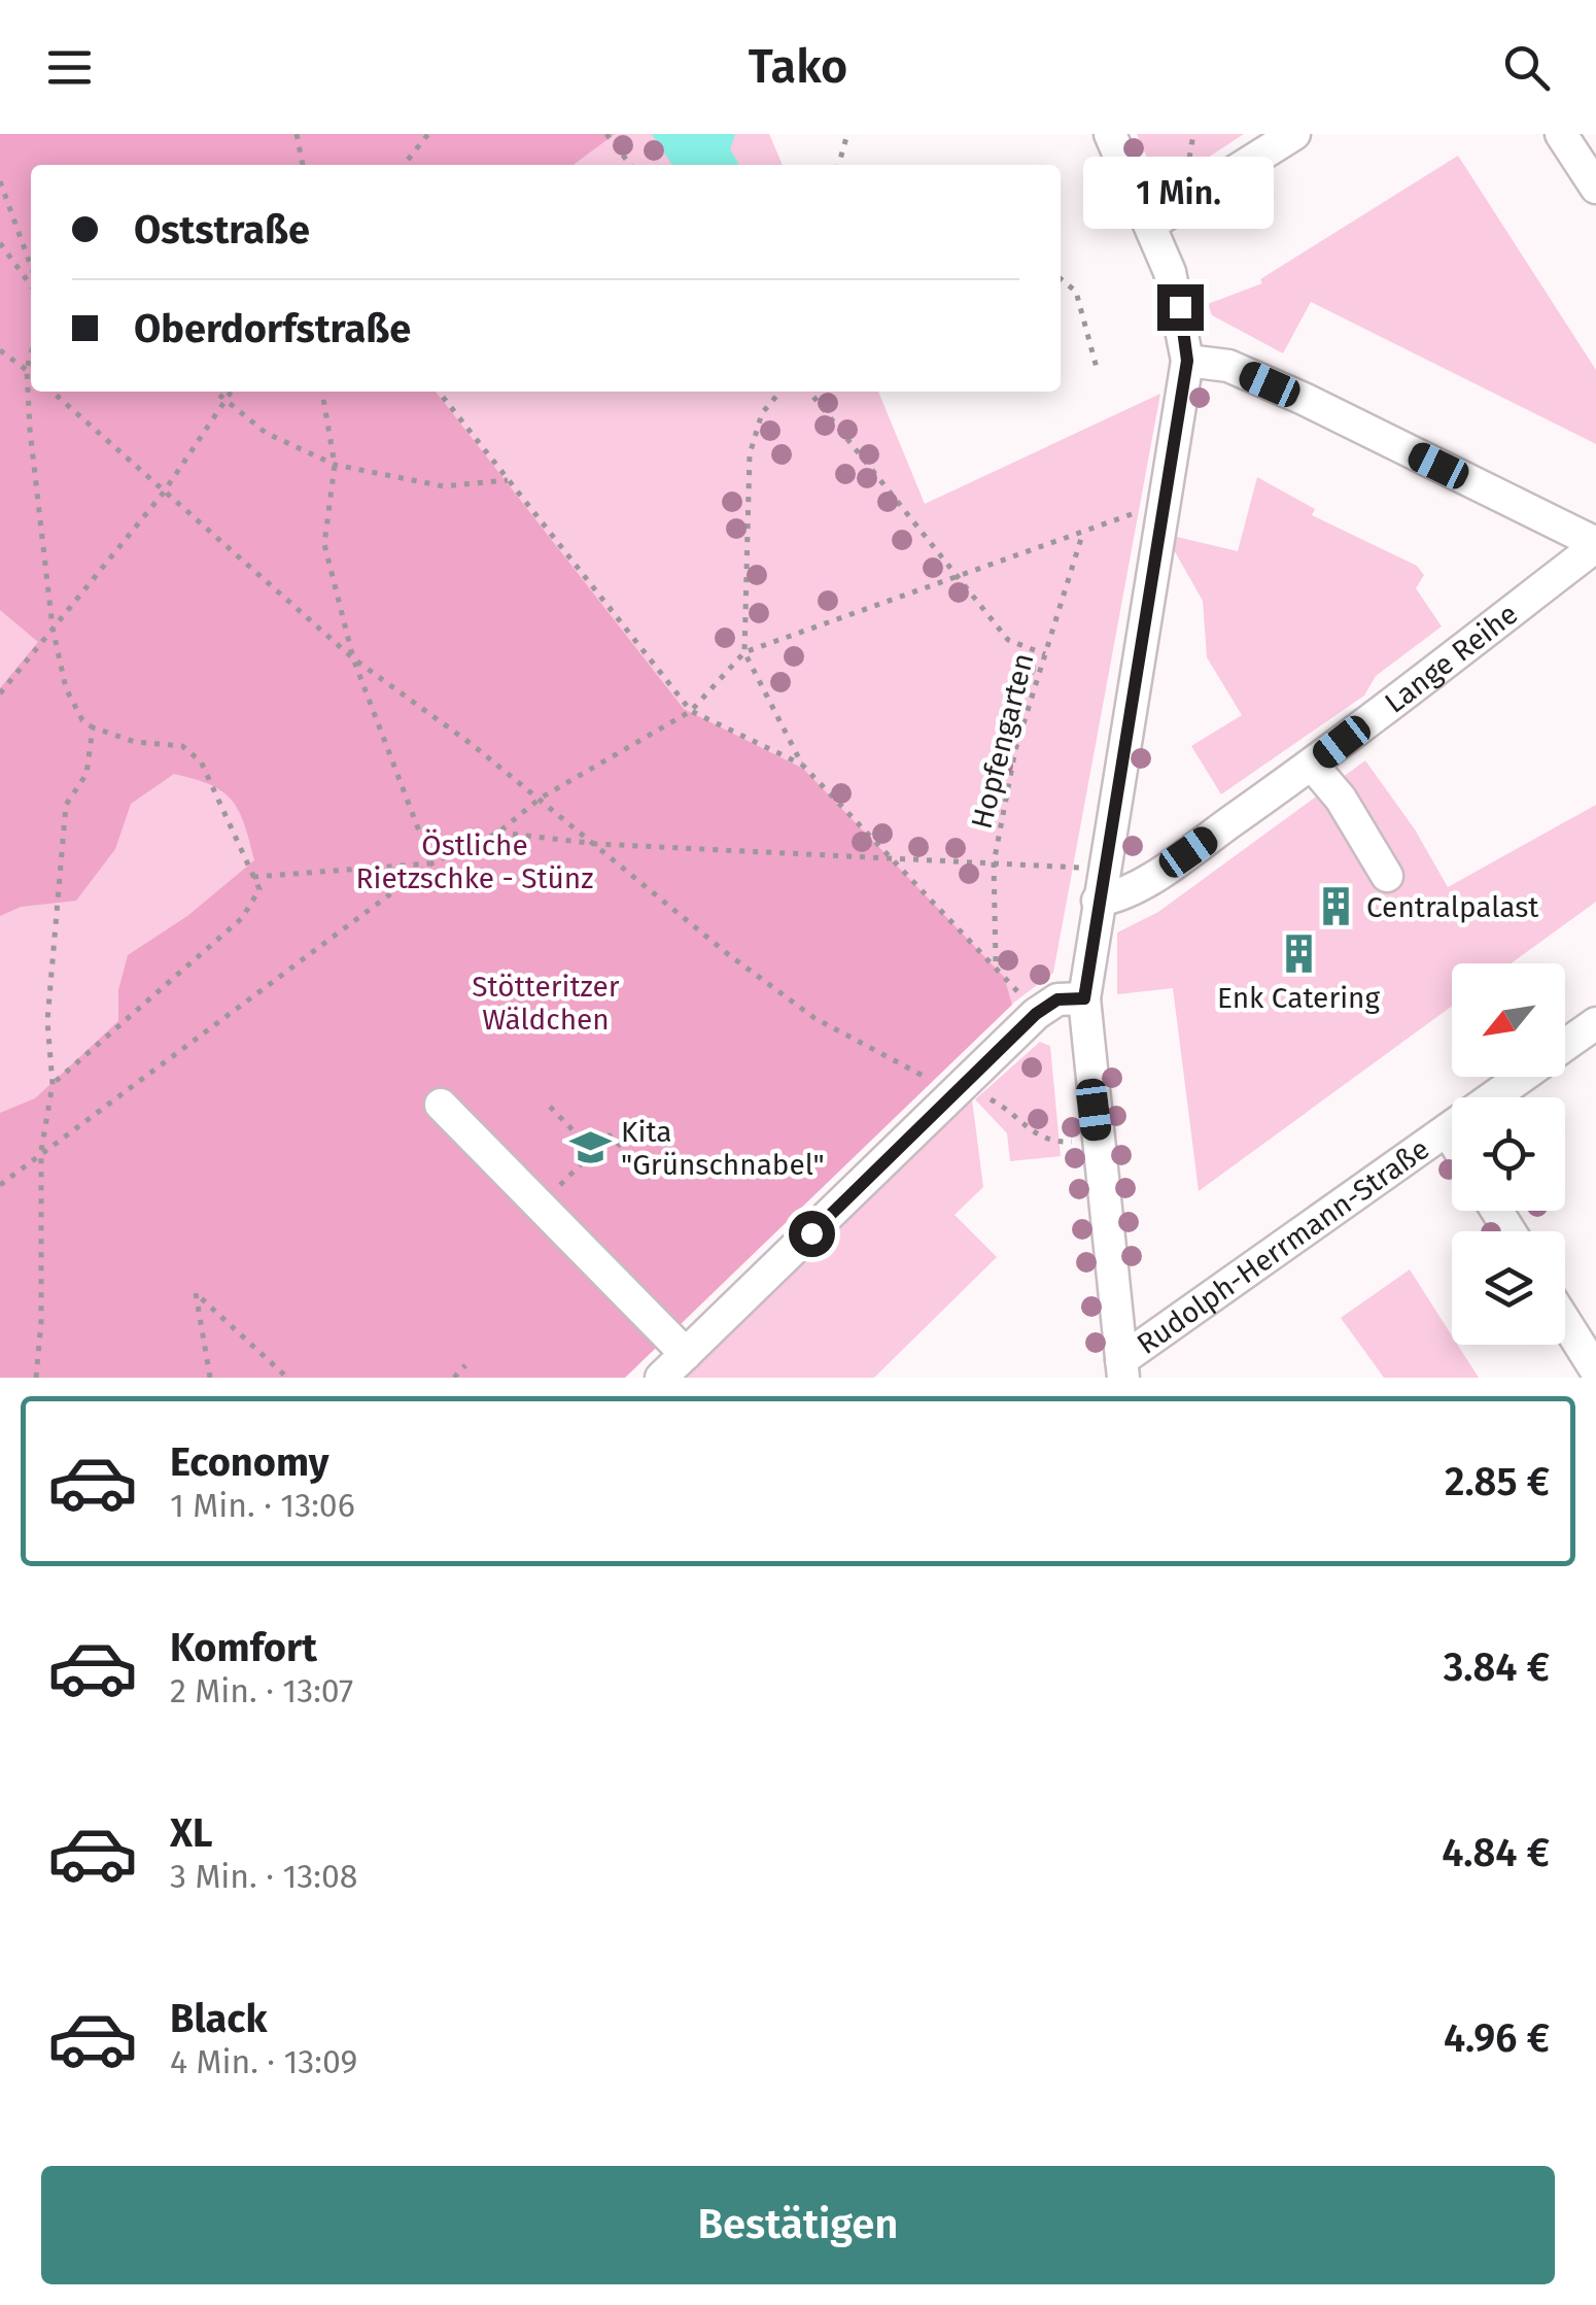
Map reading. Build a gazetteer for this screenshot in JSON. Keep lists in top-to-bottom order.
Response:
{
  "streets": {
    "street": ["Lange Reihe", "Rudolph-Herrmann-Straße"],
    "path": ["Hopfengarten"]
  },
  "parks": ["Östliche Rietzschke - Stünz", "Stötteritzer Wäldchen"],
  "places": {
    "building": ["Centralpalast", "Enk Catering"],
    "school or university": ["Kita \"Grünschnabel\""]
  },
  "north": "bottom left",
  "page": {
    "header": "Tako",
    "bubble": "1 Min.",
    "banner": ["Oststraße", "Oberdorfstraße"],
    "list": [
      {
        "name": "Economy",
        "note": "1 Min. · 13:06",
        "value": "2.85 €"
      },
      {
        "name": "Komfort",
        "note": "2 Min. · 13:07",
        "value": "3.84 €"
      },
      {
        "name": "XL",
        "note": "3 Min. · 13:08",
        "value": "4.84 €"
      },
      {
        "name": "Black",
        "note": "4 Min. · 13:09",
        "value": "4.96 €"
      }
    ],
    "buttons": "Bestätigen"
  }
}
